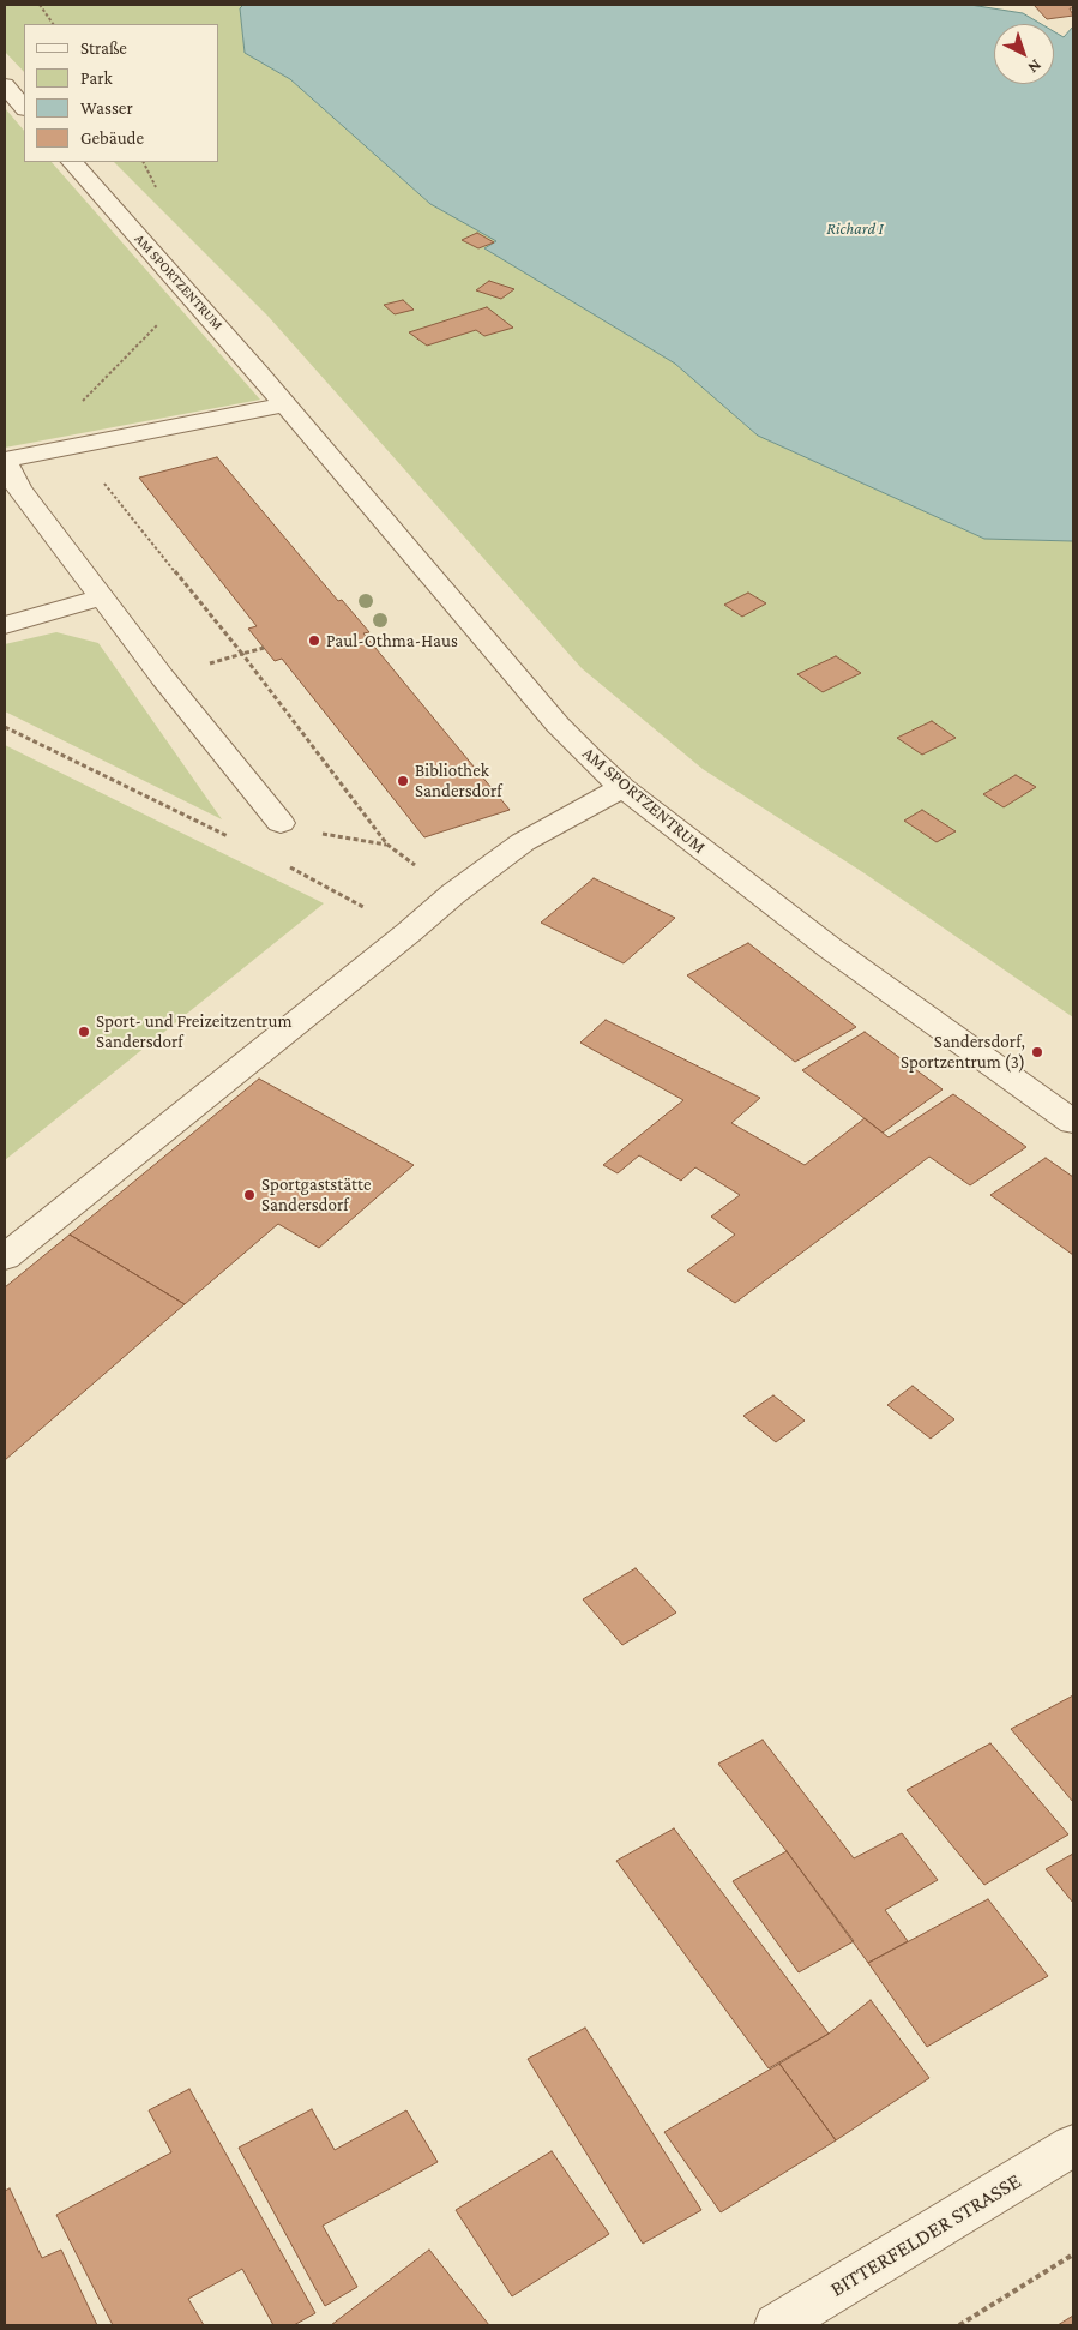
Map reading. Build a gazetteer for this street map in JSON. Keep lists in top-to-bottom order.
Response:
{
  "streets": {
    "street": ["AM SPORTZENTRUM", "BITTERFELDER STRASSE"]
  },
  "water": ["Richard I"],
  "places": [
    "Paul-Othma-Haus",
    "Bibliothek Sandersdorf",
    "Sport- und Freizeitzentrum Sandersdorf",
    "Sandersdorf, Sportzentrum (3)",
    "Sportgaststätte Sandersdorf"
  ],
  "legend": [
    "Straße",
    "Park",
    "Wasser",
    "Gebäude"
  ],
  "north": "bottom right"
}
